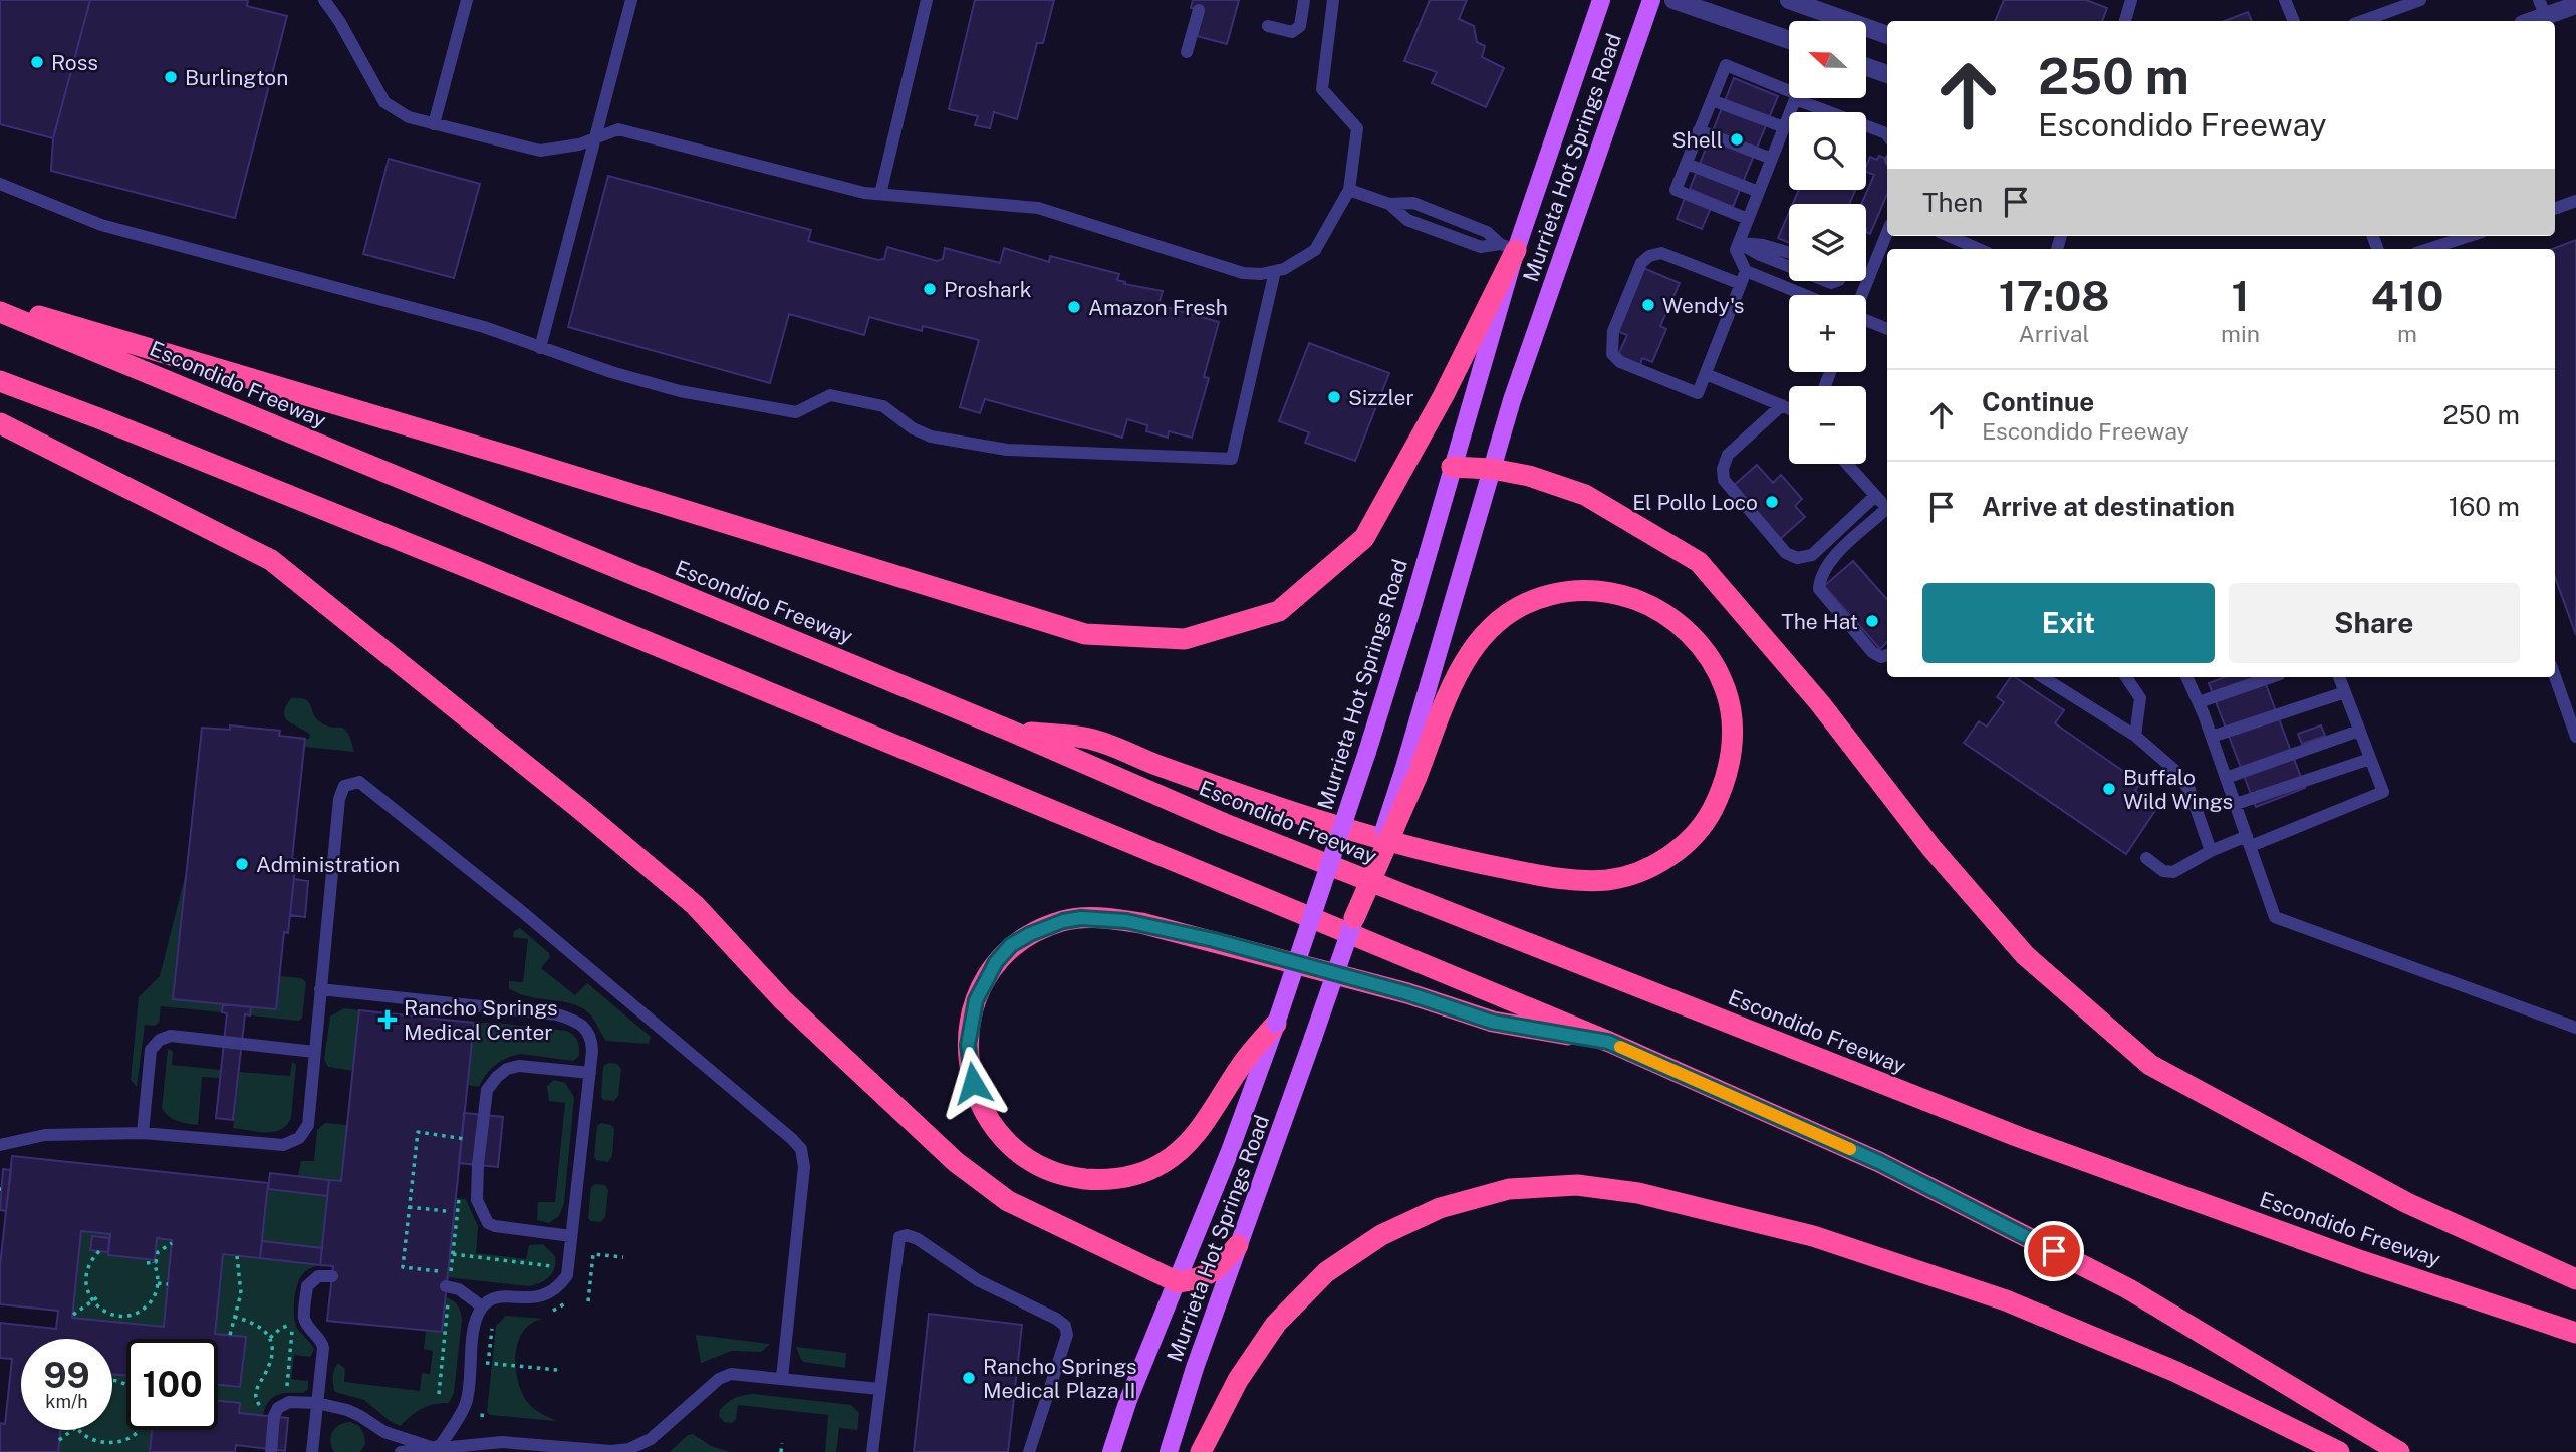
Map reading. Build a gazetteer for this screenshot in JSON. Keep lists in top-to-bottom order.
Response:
{
  "streets": {
    "highway": ["Escondido Freeway"],
    "main road": ["Murrieta Hot Springs Road"]
  },
  "places": {
    "other": [
      "Ross",
      "Burlington",
      "Shell",
      "Proshark",
      "Wendy's",
      "Amazon Fresh",
      "Sizzler",
      "El Pollo Loco",
      "The Hat",
      "Buffalo Wild Wings",
      "Administration",
      "Rancho Springs Medical Plaza II"
    ],
    "health": ["Rancho Springs Medical Center"]
  },
  "north": "left",
  "page": {
    "map_buttons": ["+", "−"],
    "turn": ["250 m", "Escondido Freeway"],
    "then": "Then",
    "eta": [
      "17:08",
      "Arrival",
      "1",
      "min",
      "410",
      "m"
    ],
    "list": [
      {
        "name": "Continue",
        "note": "Escondido Freeway",
        "value": "250 m"
      },
      {
        "name": "Arrive at destination",
        "value": "160 m"
      }
    ],
    "buttons": ["Exit", "Share"],
    "speed": "99 km/h",
    "limit": "100"
  }
}
